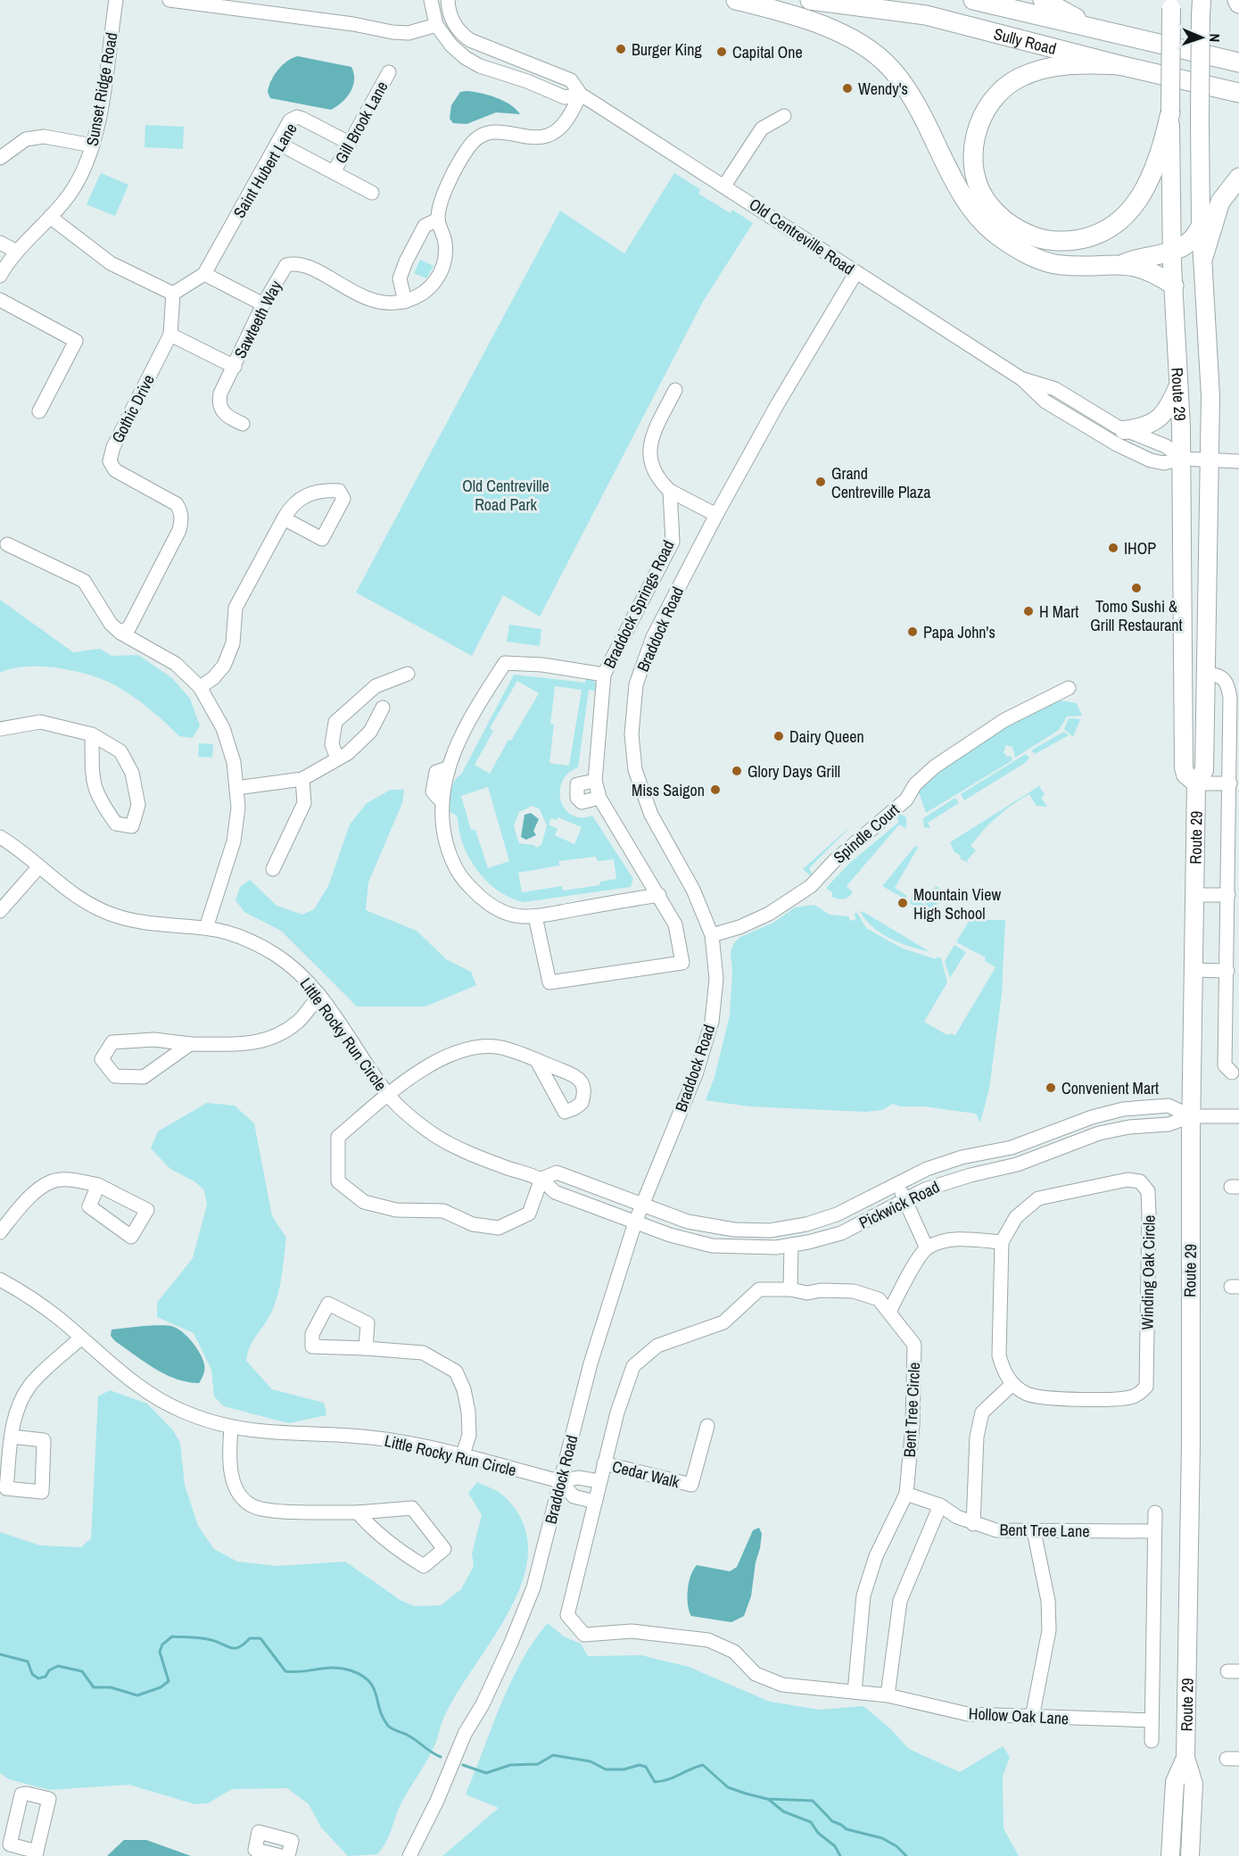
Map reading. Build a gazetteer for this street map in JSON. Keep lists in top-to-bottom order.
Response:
{
  "streets": {
    "highway": ["Sully Road"],
    "main road": ["Route 29"],
    "street": [
      "Sunset Ridge Road",
      "Gill Brook Lane",
      "Saint Hubert Lane",
      "Old Centreville Road",
      "Sawteeth Way",
      "Gothic Drive",
      "Braddock Springs Road",
      "Braddock Road",
      "Spindle Court",
      "Little Rocky Run Circle",
      "Pickwick Road",
      "Winding Oak Circle",
      "Bent Tree Circle",
      "Cedar Walk",
      "Bent Tree Lane",
      "Hollow Oak Lane"
    ]
  },
  "crossings": [
    ["Gill Brook Lane", "Saint Hubert Lane"],
    ["Saint Hubert Lane", "Gothic Drive"],
    ["Old Centreville Road", "Route 29"],
    ["Old Centreville Road", "Braddock Road"],
    ["Route 29", "Pickwick Road"],
    ["Braddock Road", "Spindle Court"],
    ["Braddock Road", "Little Rocky Run Circle"],
    ["Braddock Road", "Pickwick Road"],
    ["Little Rocky Run Circle", "Pickwick Road"],
    ["Bent Tree Circle", "Cedar Walk"],
    ["Bent Tree Circle", "Hollow Oak Lane"]
  ],
  "parks": ["Old Centreville Road Park"],
  "places": [
    "Burger King",
    "Capital One",
    "Wendy's",
    "Grand Centreville Plaza",
    "IHOP",
    "Tomo Sushi & Grill Restaurant",
    "H Mart",
    "Papa John's",
    "Dairy Queen",
    "Glory Days Grill",
    "Miss Saigon",
    "Mountain View High School",
    "Convenient Mart"
  ],
  "north": "right"
}
